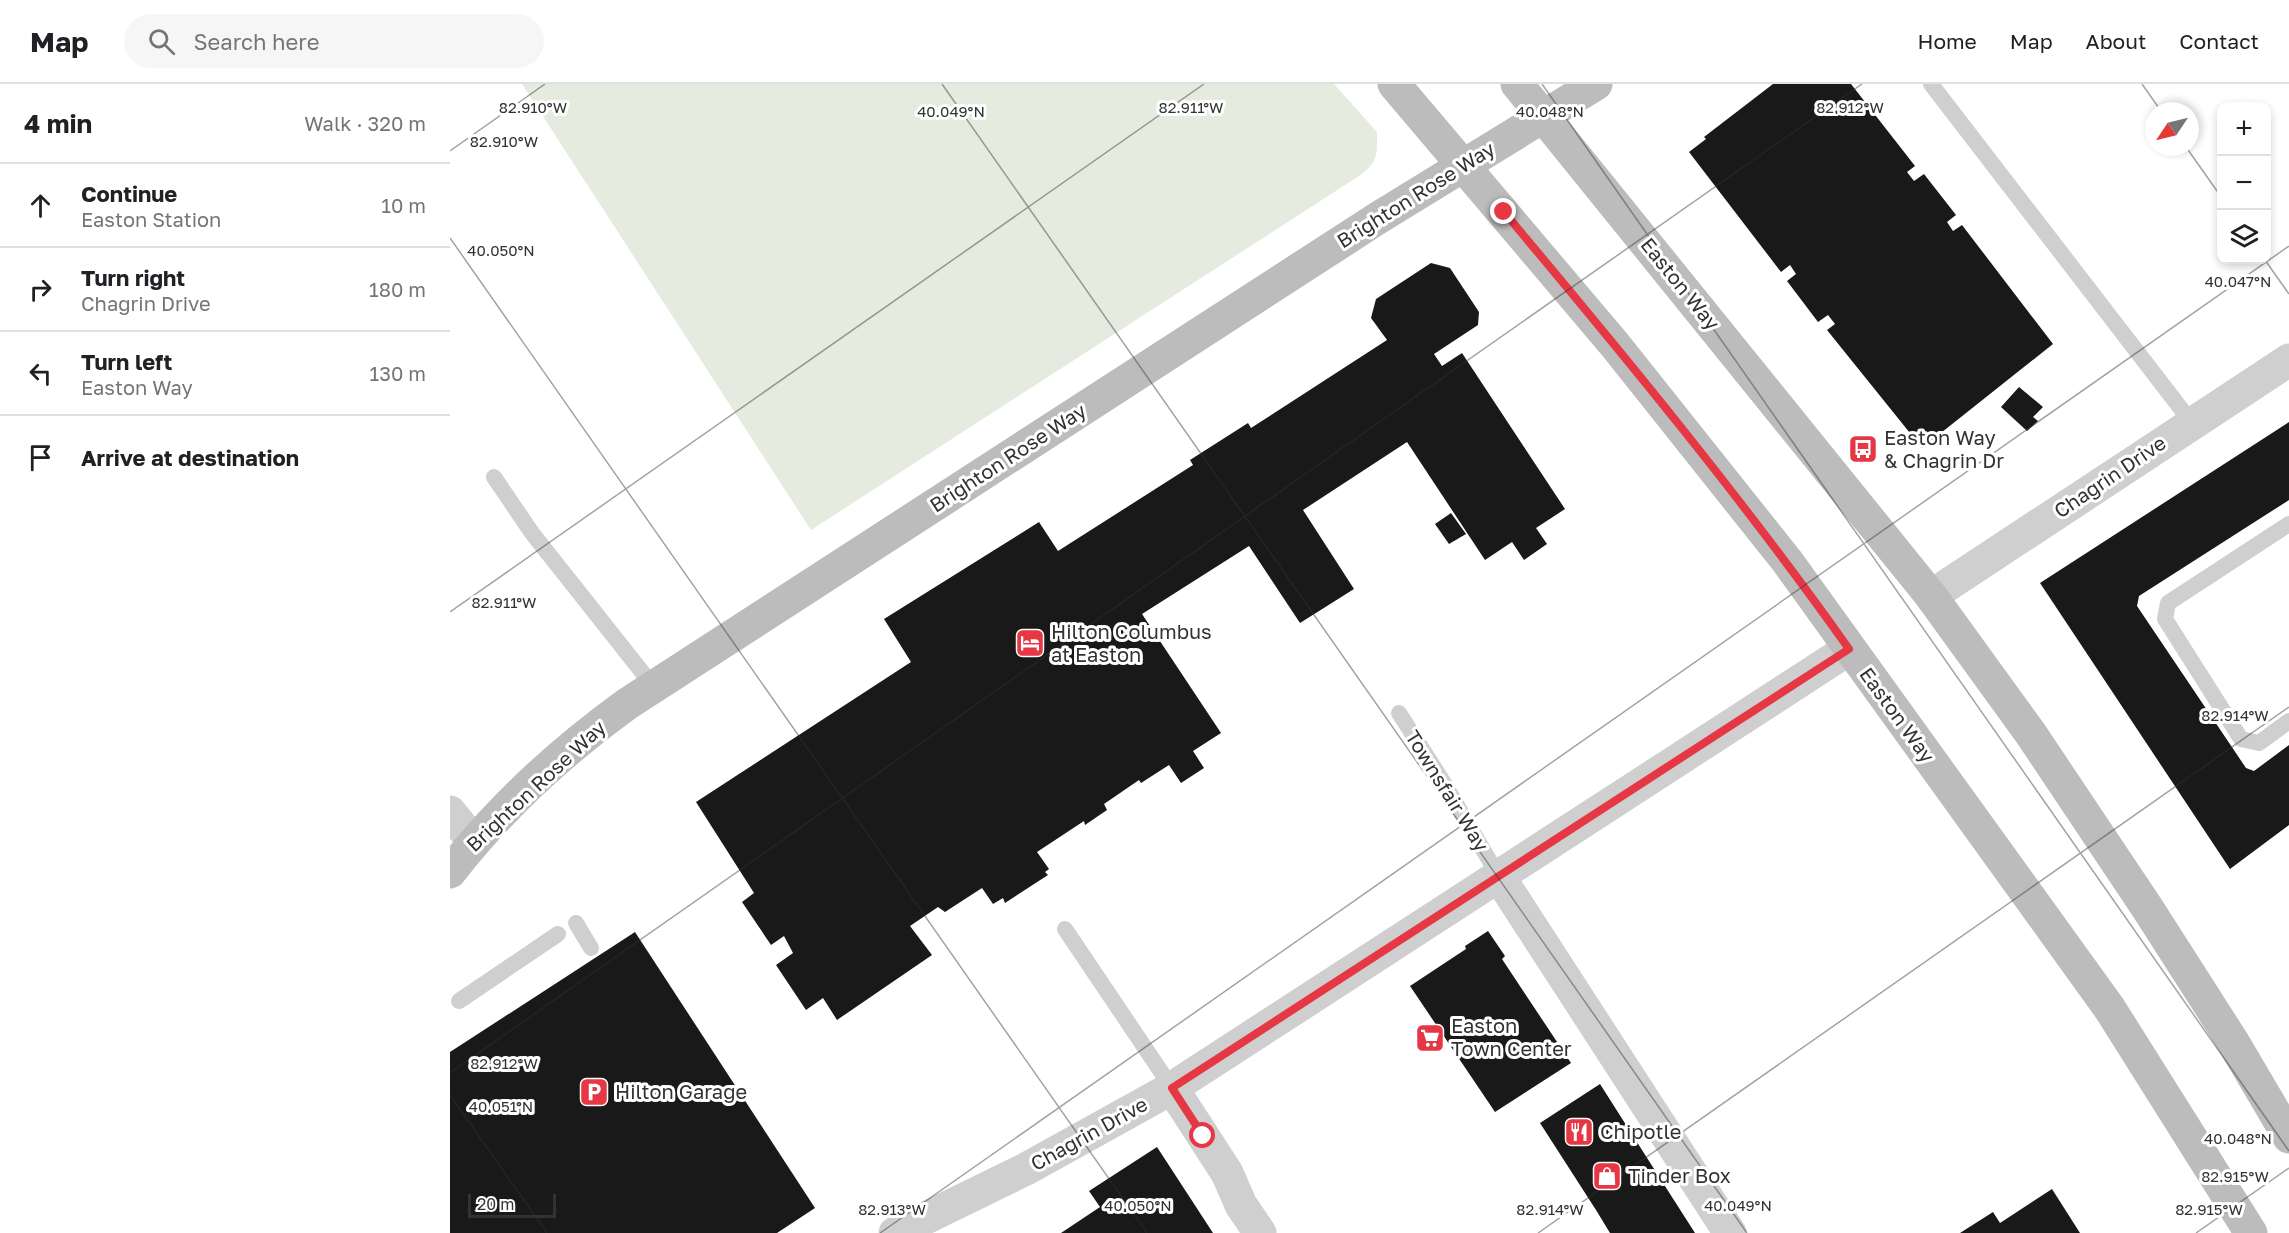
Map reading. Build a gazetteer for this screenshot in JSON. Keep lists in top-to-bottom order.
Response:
{
  "streets": {
    "main road": ["Brighton Rose Way", "Easton Way"],
    "street": ["Chagrin Drive", "Townsfair Way"]
  },
  "crossings": [
    ["Brighton Rose Way", "Easton Way"],
    ["Easton Way", "Chagrin Drive"],
    ["Chagrin Drive", "Townsfair Way"]
  ],
  "places": {
    "bus stop": ["Easton Way & Chagrin Dr"],
    "hotel": ["Hilton Columbus at Easton"],
    "supermarket": ["Easton Town Center"],
    "parking": ["Hilton Garage"],
    "restaurant": ["Chipotle"],
    "shop": ["Tinder Box"]
  },
  "scale_bar": "20 m",
  "north": "bottom left",
  "page": {
    "header": "Map",
    "search": "Search here",
    "nav": [
      "Home",
      "Map",
      "About",
      "Contact"
    ],
    "heading": ["4 min", "Walk · 320 m"],
    "map_buttons": ["+", "−"],
    "list": [
      ["Continue", "Easton Station", "10 m"],
      ["Turn right", "Chagrin Drive", "180 m"],
      ["Turn left", "Easton Way", "130 m"],
      "Arrive at destination"
    ],
    "scale": "20 m"
  },
  "coordinates": [
    "82.911°W",
    "82.912°W",
    "82.910°W",
    "40.049°N",
    "40.048°N",
    "40.050°N",
    "40.047°N",
    "82.914°W",
    "40.051°N",
    "82.915°W",
    "82.913°W"
  ]
}
